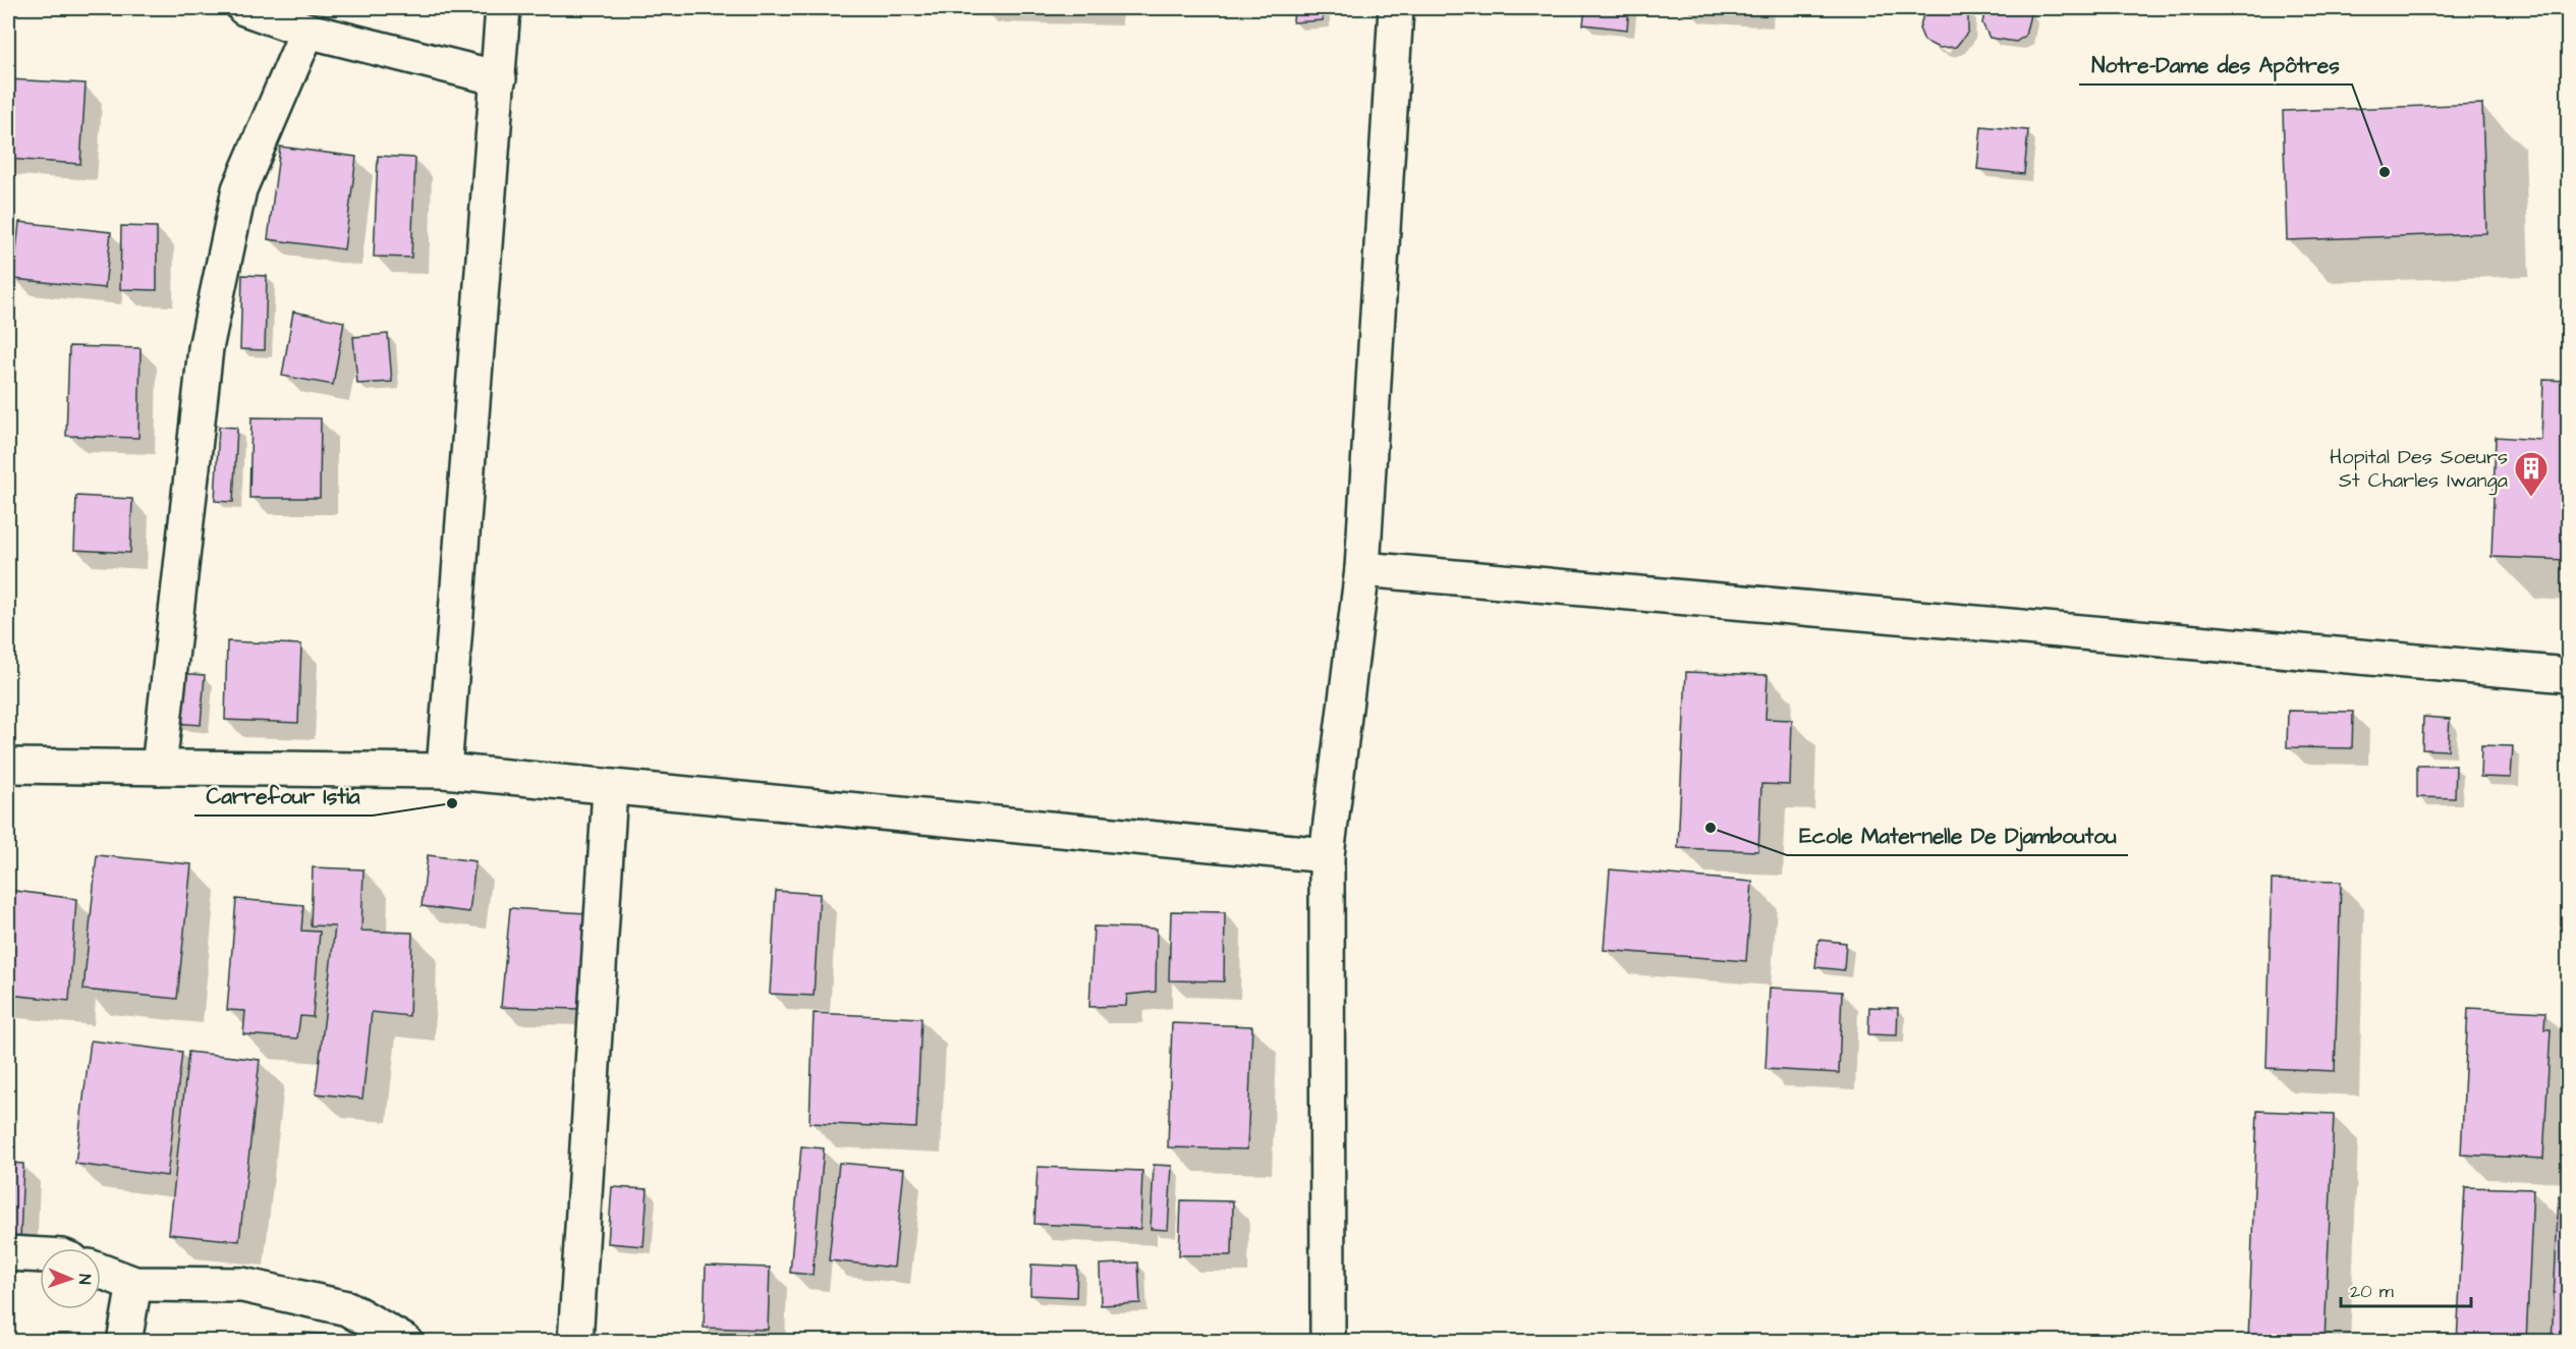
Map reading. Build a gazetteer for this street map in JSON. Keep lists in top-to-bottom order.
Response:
{
  "places": {
    "other": ["Notre-Dame des Apôtres", "Carrefour Istia", "Ecole Maternelle De Djamboutou"],
    "building": ["Hopital Des Soeurs St Charles Iwanga"]
  },
  "scale_bar": "20 m",
  "north": "right"
}
